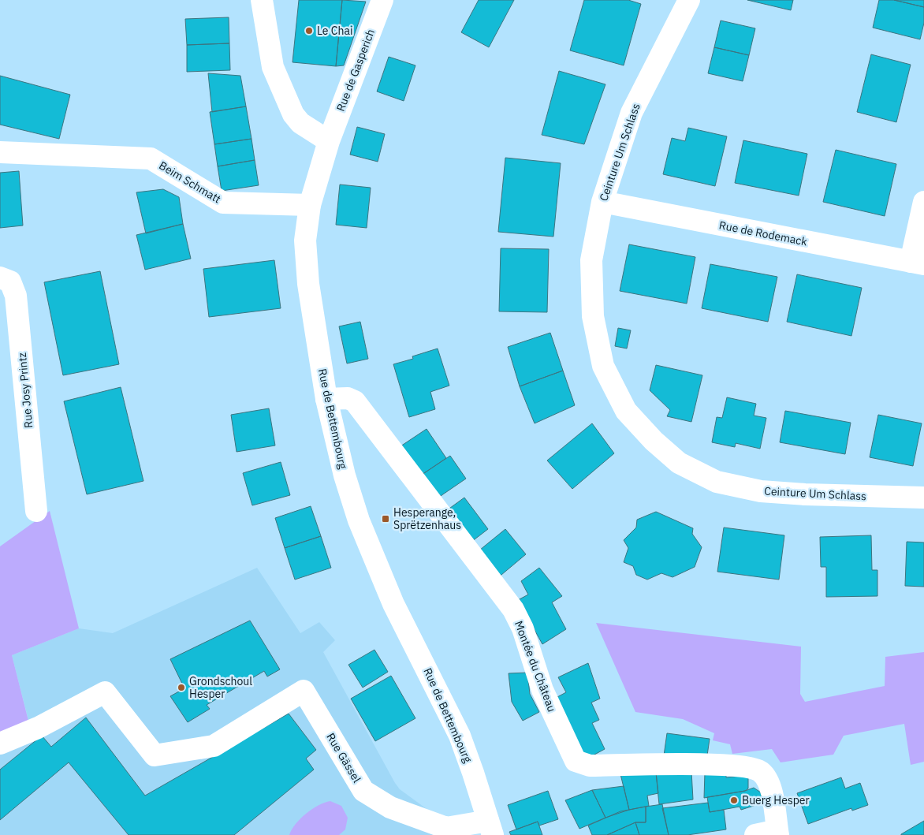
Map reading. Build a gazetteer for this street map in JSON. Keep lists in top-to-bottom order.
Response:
{
  "streets": {
    "street": [
      "Rue de Gasperich",
      "Ceinture Um Schlass",
      "Beim Schmatt",
      "Rue de Rodemack",
      "Rue Josy Printz",
      "Rue de Bettembourg",
      "Montée du Château",
      "Rue Gässel"
    ]
  },
  "crossings": [
    ["Rue de Gasperich", "Rue de Bettembourg"],
    ["Ceinture Um Schlass", "Rue de Rodemack"],
    ["Beim Schmatt", "Rue de Bettembourg"],
    ["Rue de Bettembourg", "Montée du Château"],
    ["Rue de Bettembourg", "Rue Gässel"]
  ],
  "places": {
    "other": ["Le Chai", "Grondschoul Hesper", "Buerg Hesper"],
    "transit": ["Hesperange, Sprëtzenhaus"]
  }
}
